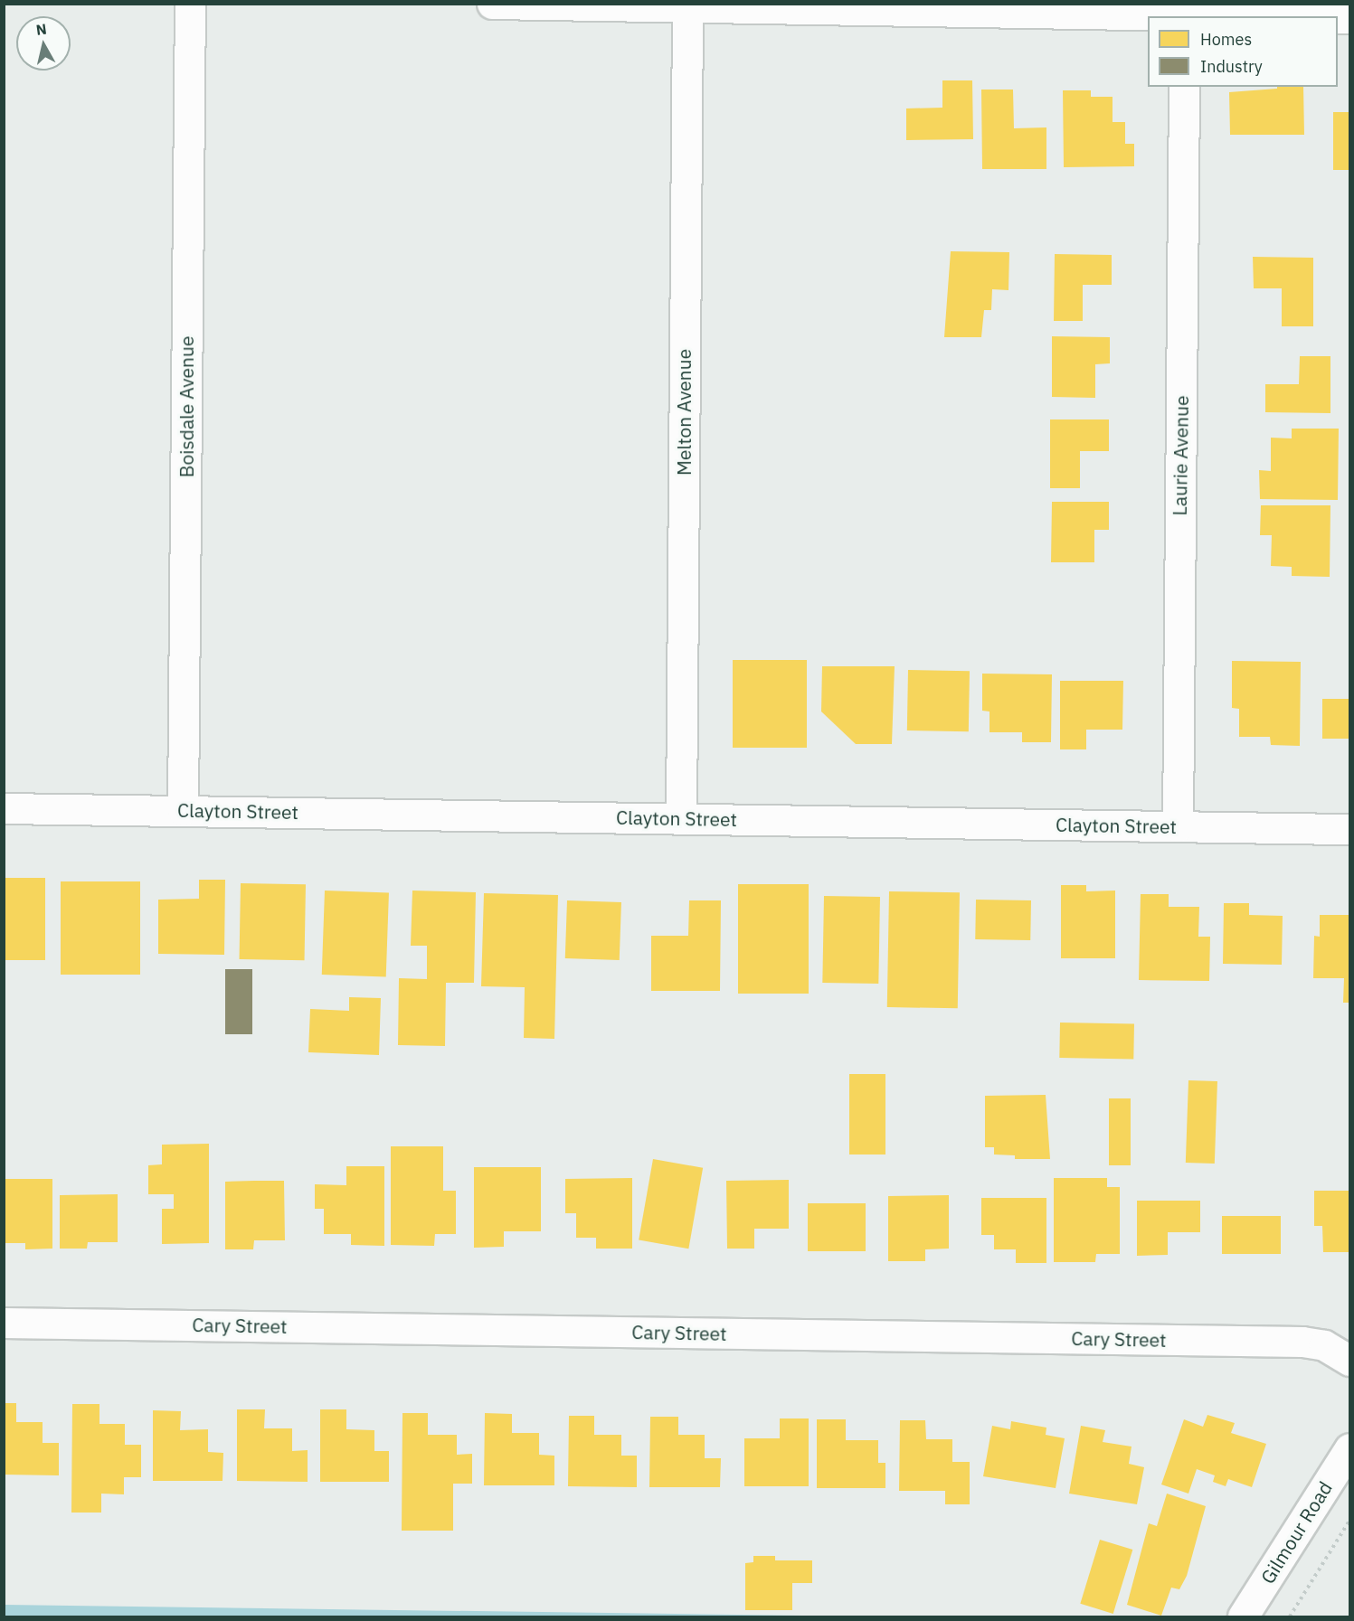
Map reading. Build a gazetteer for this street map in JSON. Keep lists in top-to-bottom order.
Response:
{
  "streets": {
    "street": [
      "Boisdale Avenue",
      "Melton Avenue",
      "Laurie Avenue",
      "Clayton Street",
      "Cary Street",
      "Gilmour Road"
    ]
  },
  "crossings": [
    ["Boisdale Avenue", "Clayton Street"],
    ["Melton Avenue", "Clayton Street"],
    ["Laurie Avenue", "Clayton Street"]
  ],
  "legend": ["Homes", "Industry"],
  "north": "top"
}
